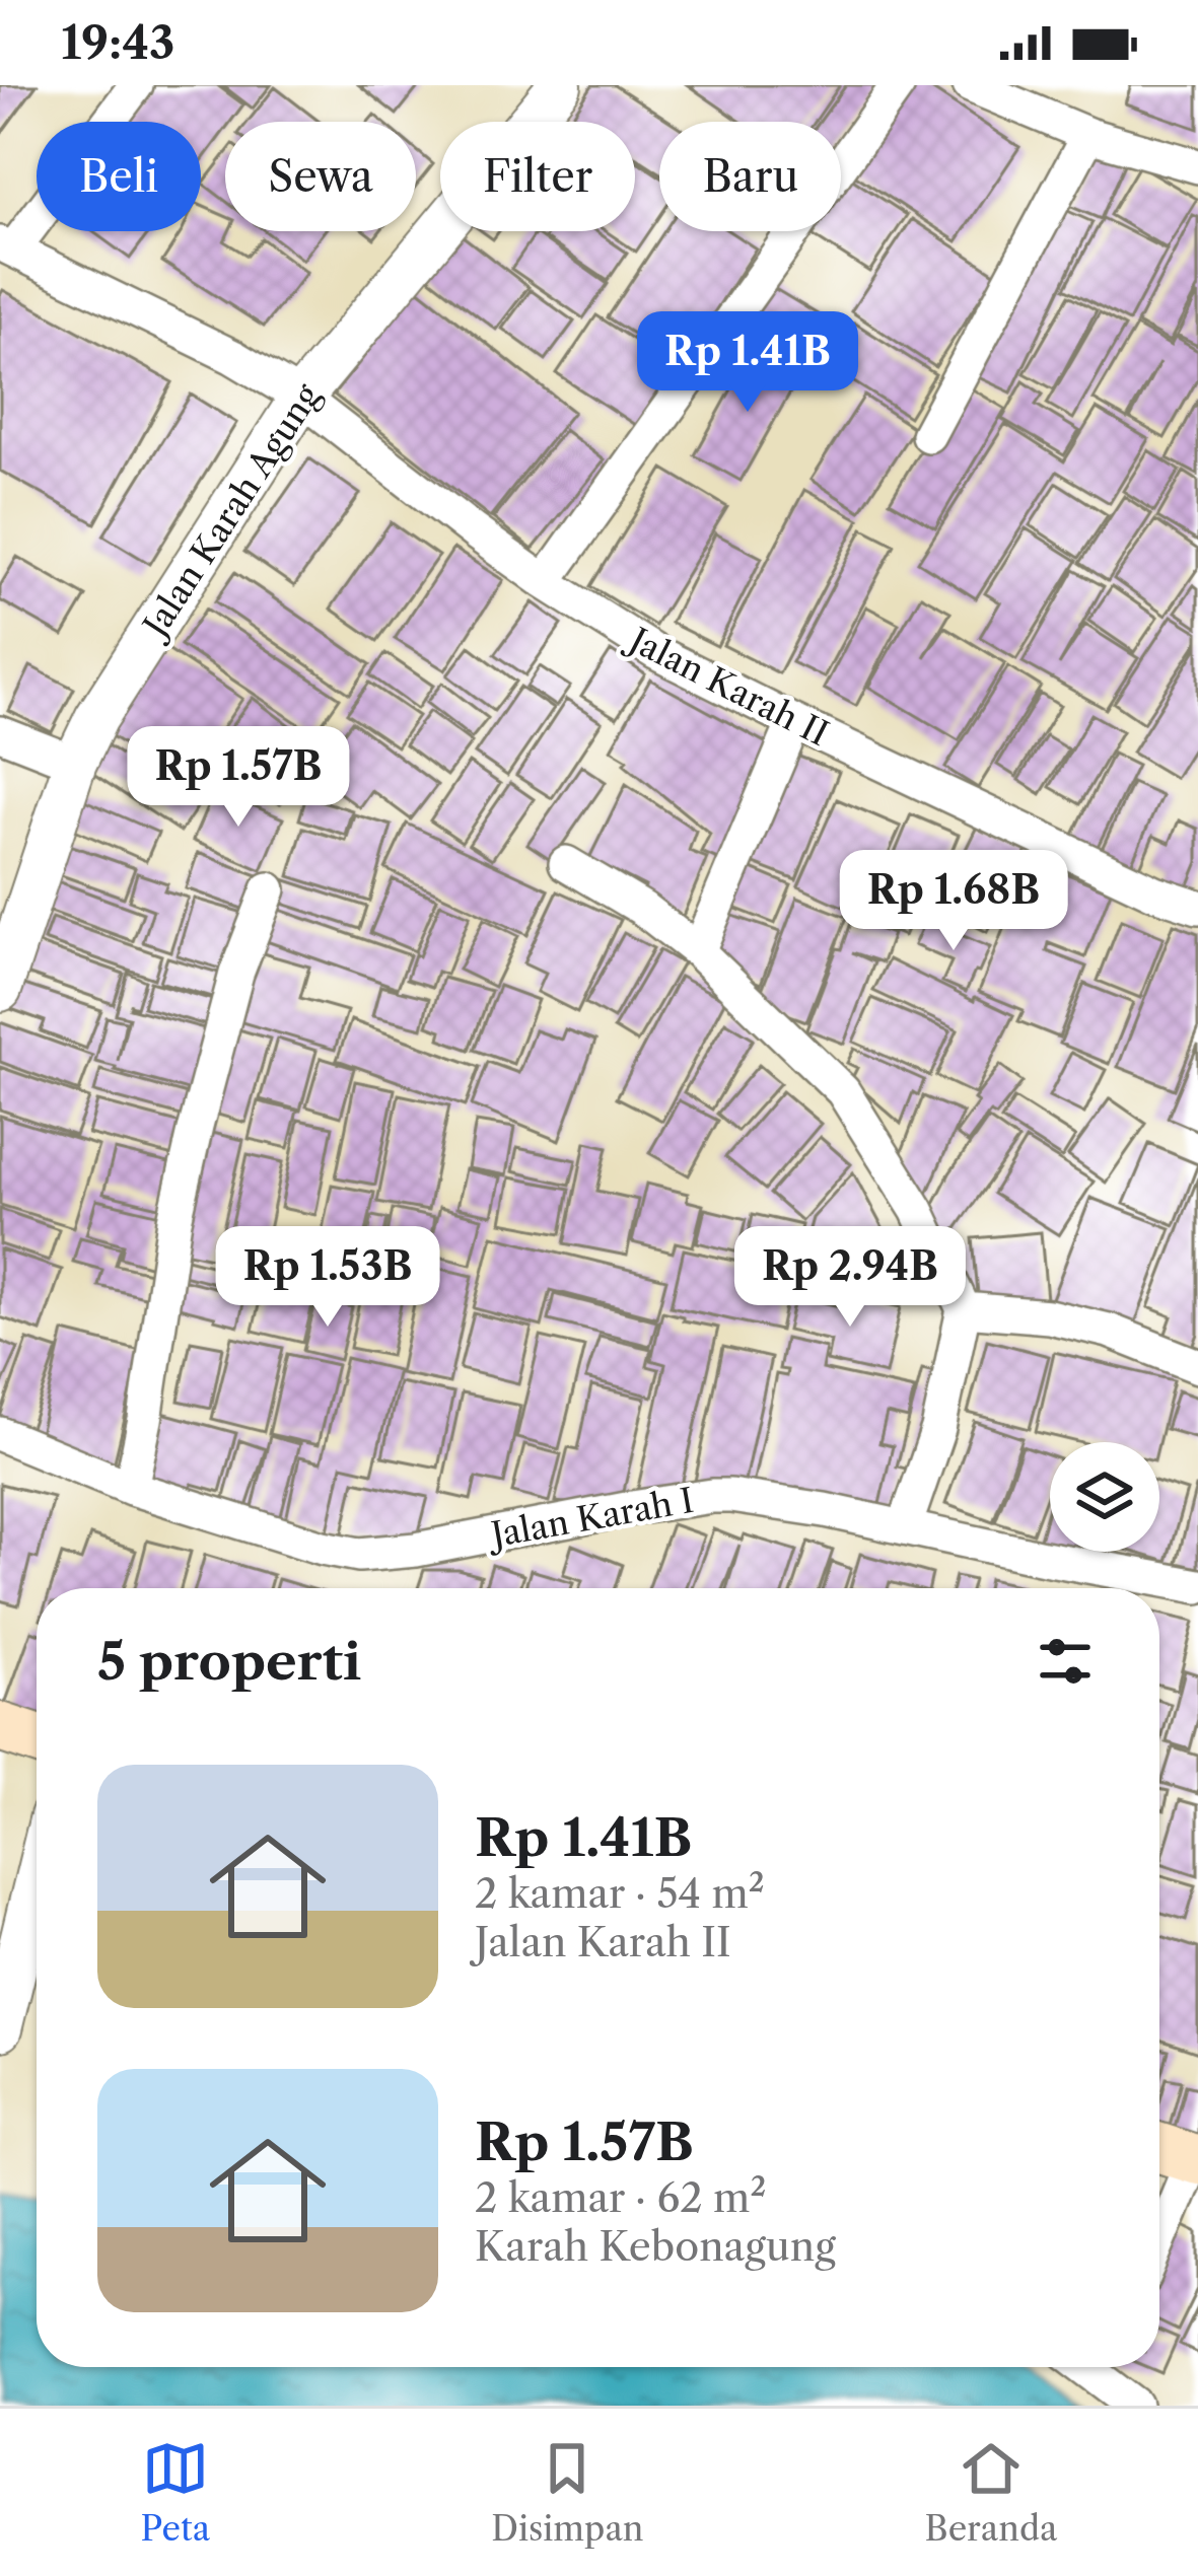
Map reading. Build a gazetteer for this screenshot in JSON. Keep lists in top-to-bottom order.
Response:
{
  "streets": {
    "street": ["Jalan Karah Agung", "Jalan Karah II", "Jalan Karah I"]
  },
  "crossings": [
    ["Jalan Karah Agung", "Jalan Karah II"]
  ],
  "page": {
    "status": "19:43",
    "chip": [
      "Beli",
      "Sewa",
      "Filter",
      "Baru"
    ],
    "price": [
      "Rp 1.41B",
      "Rp 1.57B",
      "Rp 1.68B",
      "Rp 1.53B",
      "Rp 2.94B"
    ],
    "heading": "5 properti",
    "list": [
      {
        "name": "Rp 1.41B",
        "note": "2 kamar · 54 m² · Jalan Karah II"
      },
      {
        "name": "Rp 1.57B",
        "note": "2 kamar · 62 m² · Karah Kebonagung"
      }
    ],
    "tabs": ["Peta", "Disimpan", "Beranda"]
  }
}
